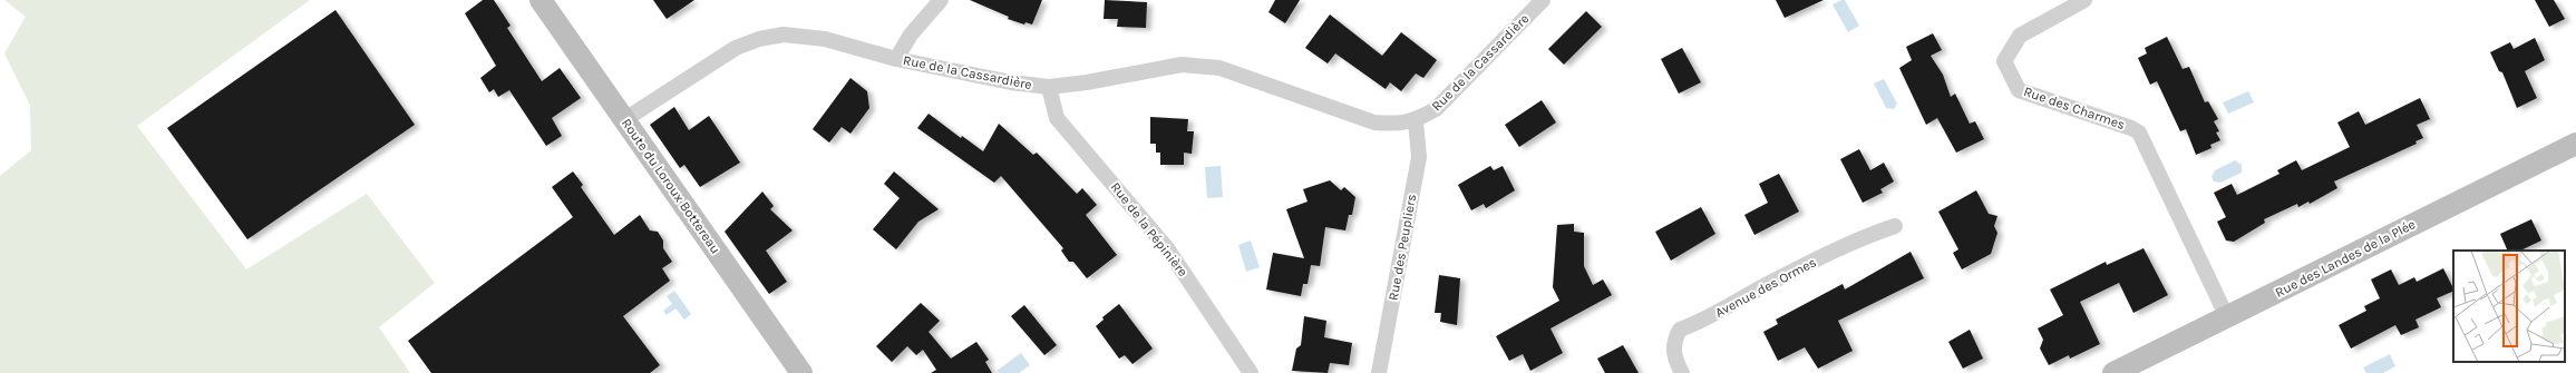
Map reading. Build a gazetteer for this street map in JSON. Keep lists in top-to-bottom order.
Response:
{
  "streets": {
    "street": [
      "Rue de la Cassardière",
      "Rue des Charmes",
      "Route du Loroux Bottereau",
      "Rue de la Pépinière",
      "Rue des Peupliers",
      "Rue des Landes de la Plée",
      "Avenue des Ormes"
    ]
  },
  "crossings": [
    ["Rue de la Cassardière", "Route du Loroux Bottereau"],
    ["Rue de la Cassardière", "Rue de la Pépinière"],
    ["Rue de la Cassardière", "Rue des Peupliers"],
    ["Rue des Charmes", "Rue des Landes de la Plée"]
  ]
}
